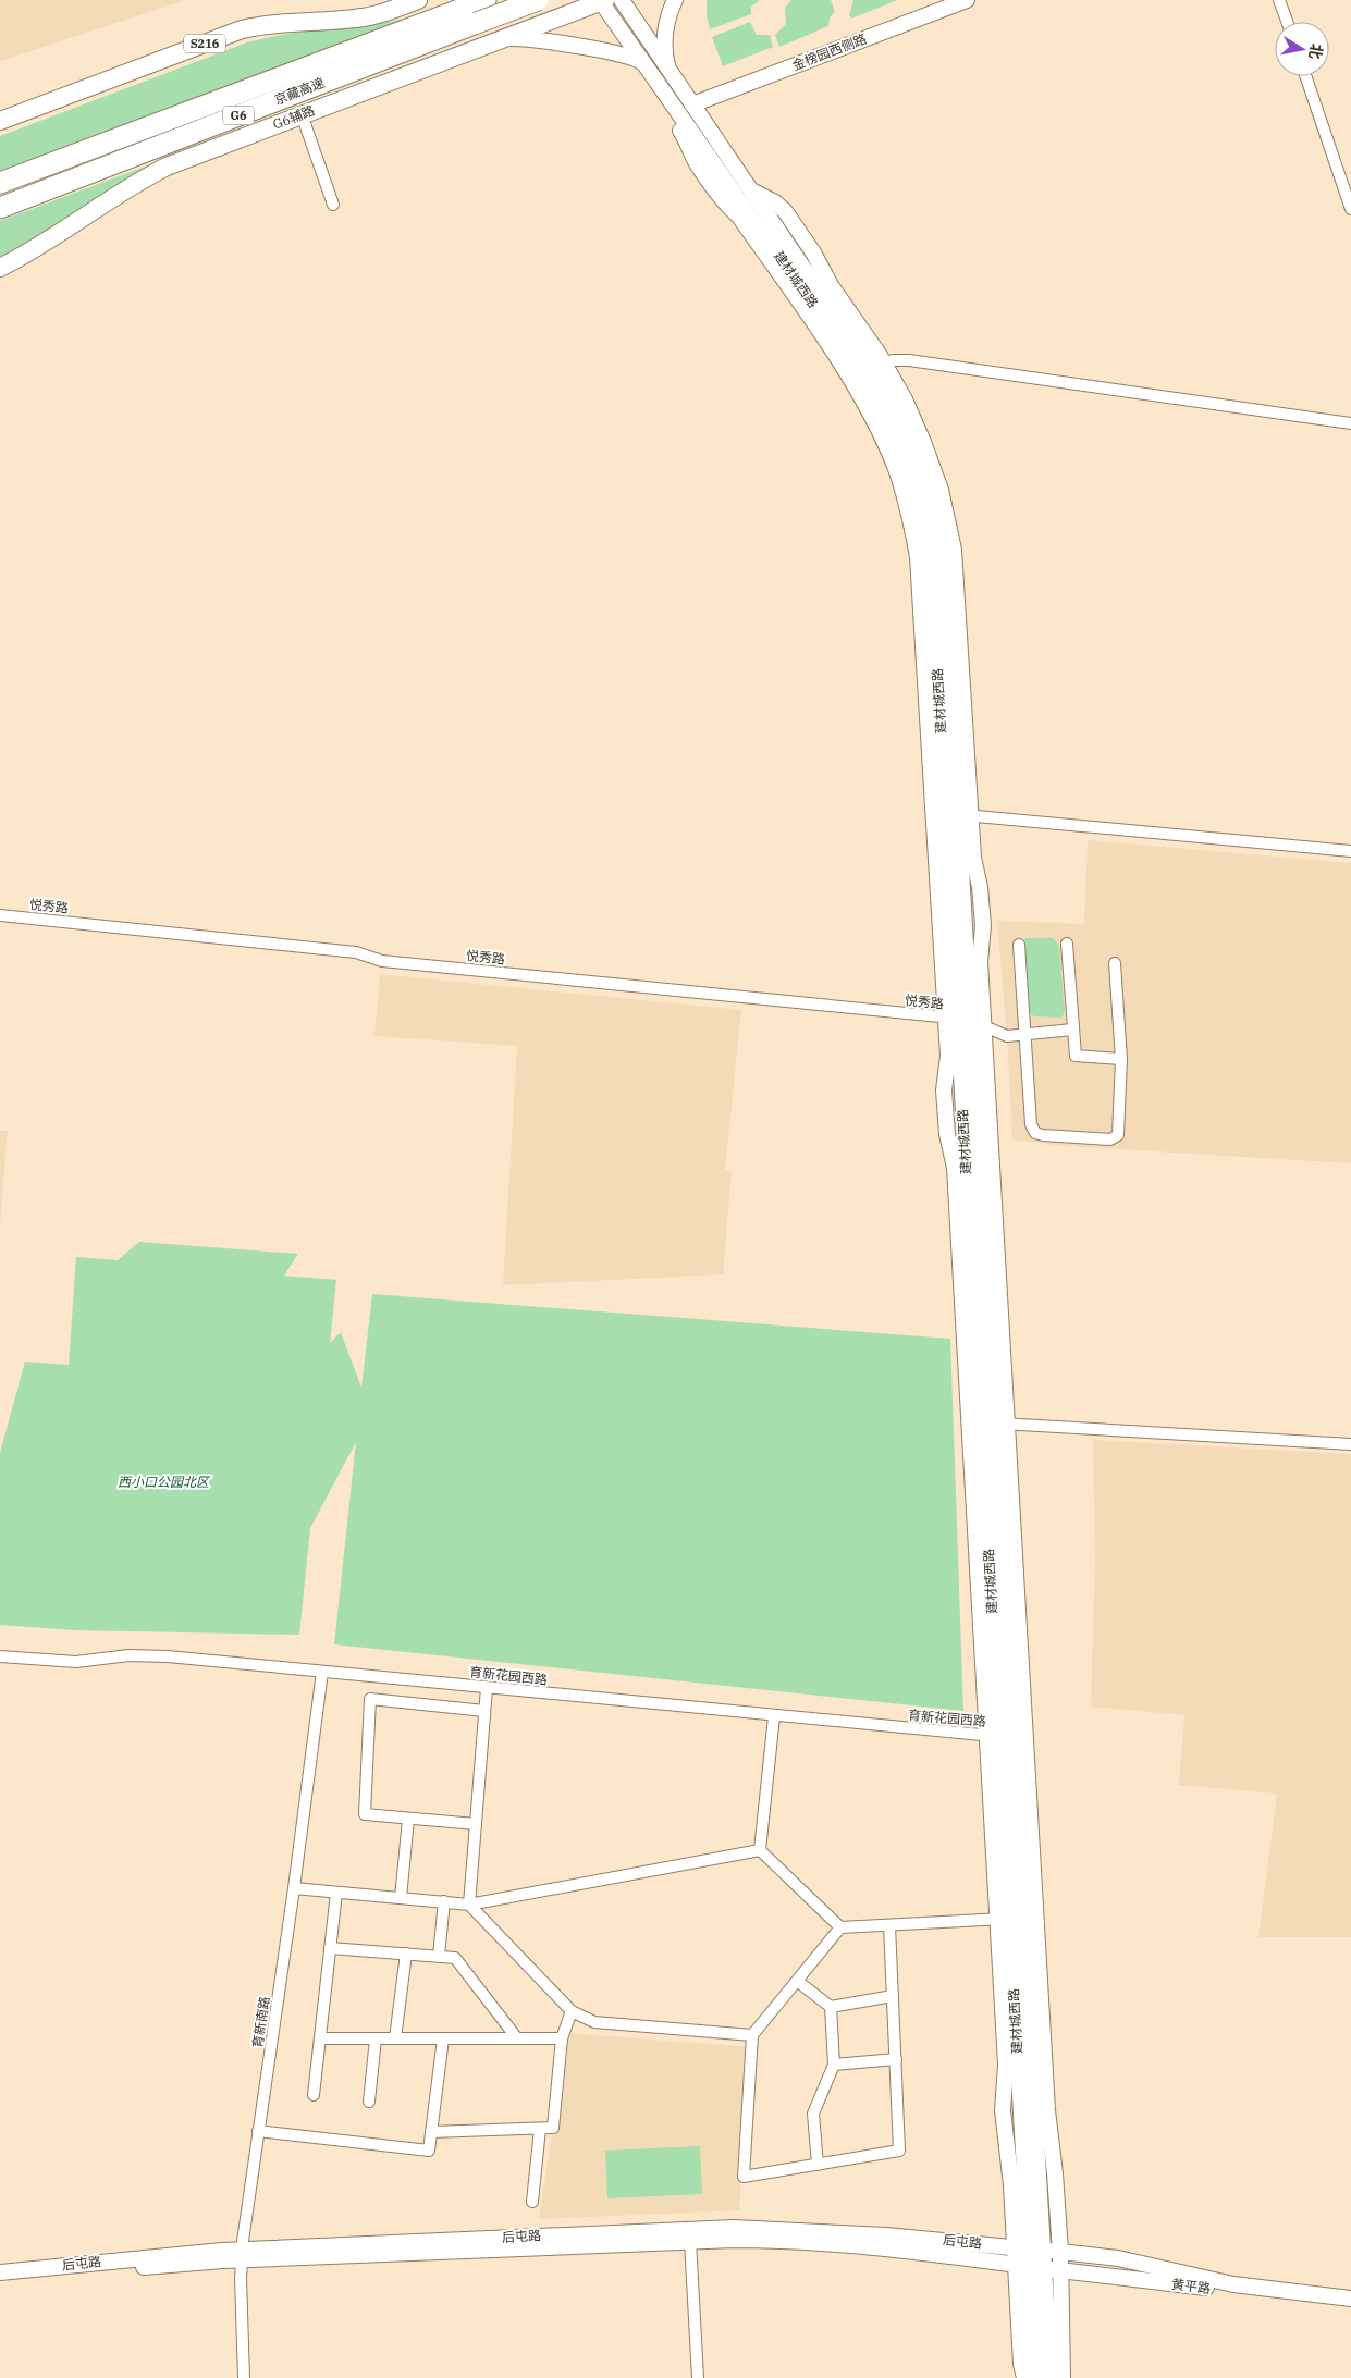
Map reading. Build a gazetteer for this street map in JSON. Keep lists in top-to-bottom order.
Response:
{
  "streets": {
    "highway": ["京藏高速", "G6"],
    "main road": [
      "S216",
      "金榜园西侧路",
      "G6辅路",
      "建材城西路",
      "后屯路",
      "黄平路"
    ],
    "street": ["悦秀路", "育新花园西路", "育新南路"]
  },
  "crossings": [
    ["金榜园西侧路", "建材城西路"],
    ["京藏高速", "G6"],
    ["G6辅路", "建材城西路"],
    ["建材城西路", "悦秀路"],
    ["建材城西路", "育新花园西路"],
    ["建材城西路", "后屯路"],
    ["建材城西路", "黄平路"],
    ["育新花园西路", "育新南路"],
    ["育新南路", "后屯路"],
    ["后屯路", "黄平路"]
  ],
  "parks": ["西小口公园北区"],
  "north": "right"
}
